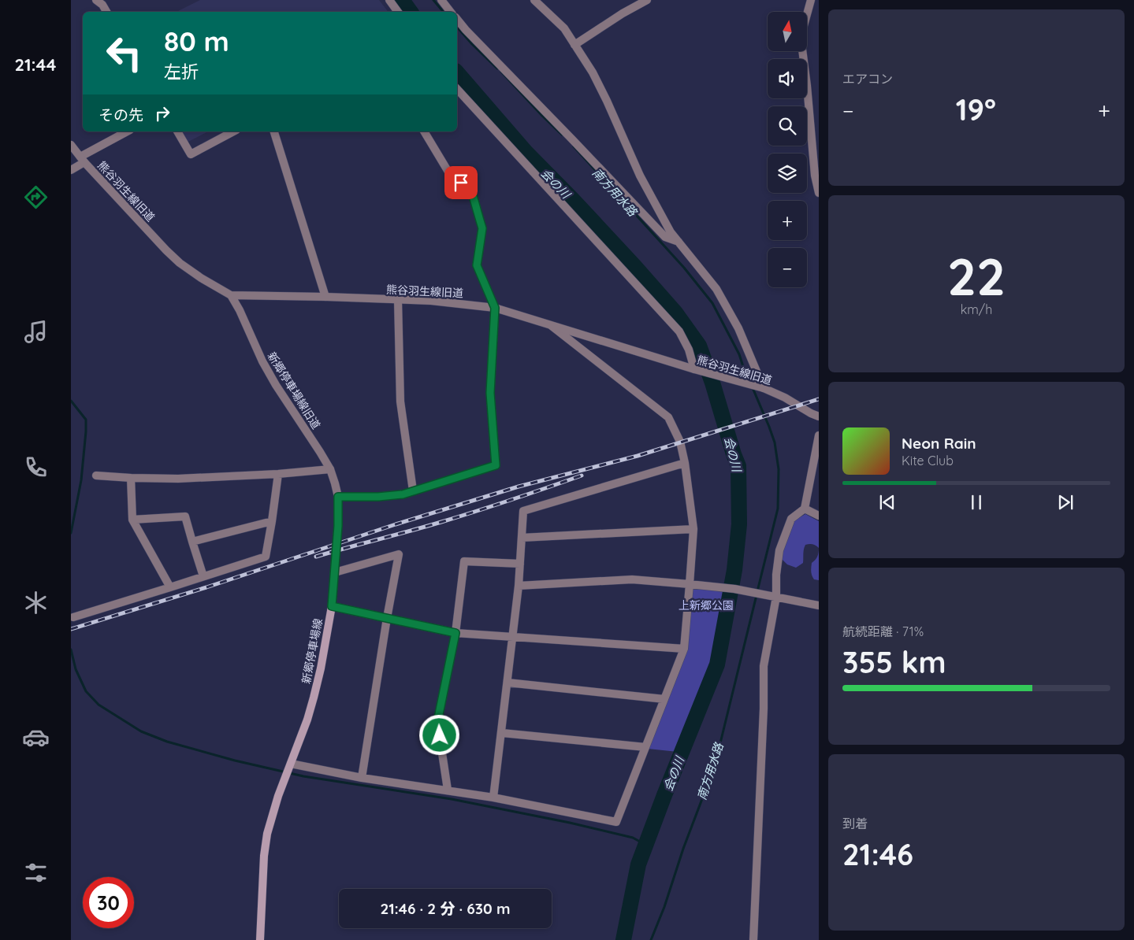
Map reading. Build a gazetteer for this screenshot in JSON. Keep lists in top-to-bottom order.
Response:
{
  "streets": {
    "main road": ["新郷停車場線"],
    "street": ["熊谷羽生線旧道", "新郷停車場線旧道"]
  },
  "crossings": [
    ["熊谷羽生線旧道", "新郷停車場線旧道"],
    ["新郷停車場線旧道", "新郷停車場線"]
  ],
  "water": ["会の川", "南方用水路"],
  "parks": ["上新郷公園"],
  "north": "top",
  "page": {
    "tabs": "21:44",
    "tile": [
      "エアコン",
      ["22", "km/h"],
      ["航続距離 · 71%", "355 km"],
      ["到着", "21:46"]
    ],
    "map_buttons": ["+", "−"],
    "turn": ["80 m", "左折"],
    "heat": ["−", "19°", "+"],
    "then": "その先",
    "song": ["Neon Rain", "Kite Club"],
    "limit": "30",
    "trip": "21:46 · 2 分 · 630 m"
  }
}
